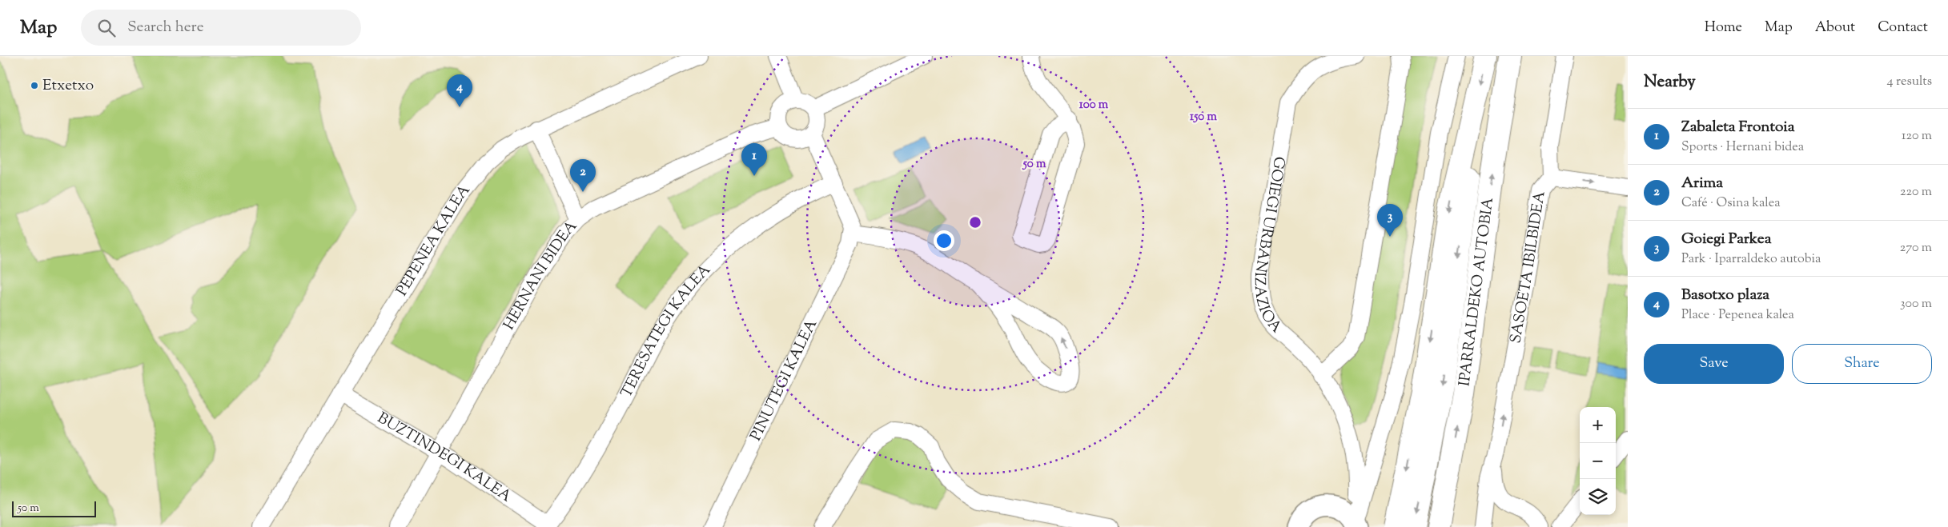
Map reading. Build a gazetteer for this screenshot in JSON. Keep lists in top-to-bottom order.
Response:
{
  "streets": {
    "highway": ["IPARRALDEKO AUTOBIA"],
    "street": [
      "PEPENEA KALEA",
      "GOIEGI URBANIZAZIOA",
      "SASOETA IBILBIDEA",
      "HERNANI BIDEA",
      "TERESATEGI KALEA",
      "PINUTEGI KALEA",
      "BUZTINDEGI KALEA"
    ]
  },
  "crossings": [
    ["PEPENEA KALEA", "BUZTINDEGI KALEA"],
    ["HERNANI BIDEA", "BUZTINDEGI KALEA"],
    ["TERESATEGI KALEA", "BUZTINDEGI KALEA"]
  ],
  "places": ["Etxetxo"],
  "scale_bar": "50 m",
  "page": {
    "header": "Map",
    "search": "Search here",
    "nav": [
      "Home",
      "Map",
      "About",
      "Contact"
    ],
    "heading": ["Nearby", "4 results"],
    "pins": [
      "4",
      "1",
      "2",
      "3"
    ],
    "list": [
      {
        "mark": "1",
        "name": "Zabaleta Frontoia",
        "note": "Sports · Hernani bidea",
        "value": "120 m"
      },
      {
        "mark": "2",
        "name": "Arima",
        "note": "Café · Osina kalea",
        "value": "220 m"
      },
      {
        "mark": "3",
        "name": "Goiegi Parkea",
        "note": "Park · Iparraldeko autobia",
        "value": "270 m"
      },
      {
        "mark": "4",
        "name": "Basotxo plaza",
        "note": "Place · Pepenea kalea",
        "value": "300 m"
      }
    ],
    "buttons": ["Save", "Share"],
    "map_buttons": ["+", "−"],
    "scale": "50 m"
  },
  "rings": ["100 m", "150 m", "50 m"]
}
